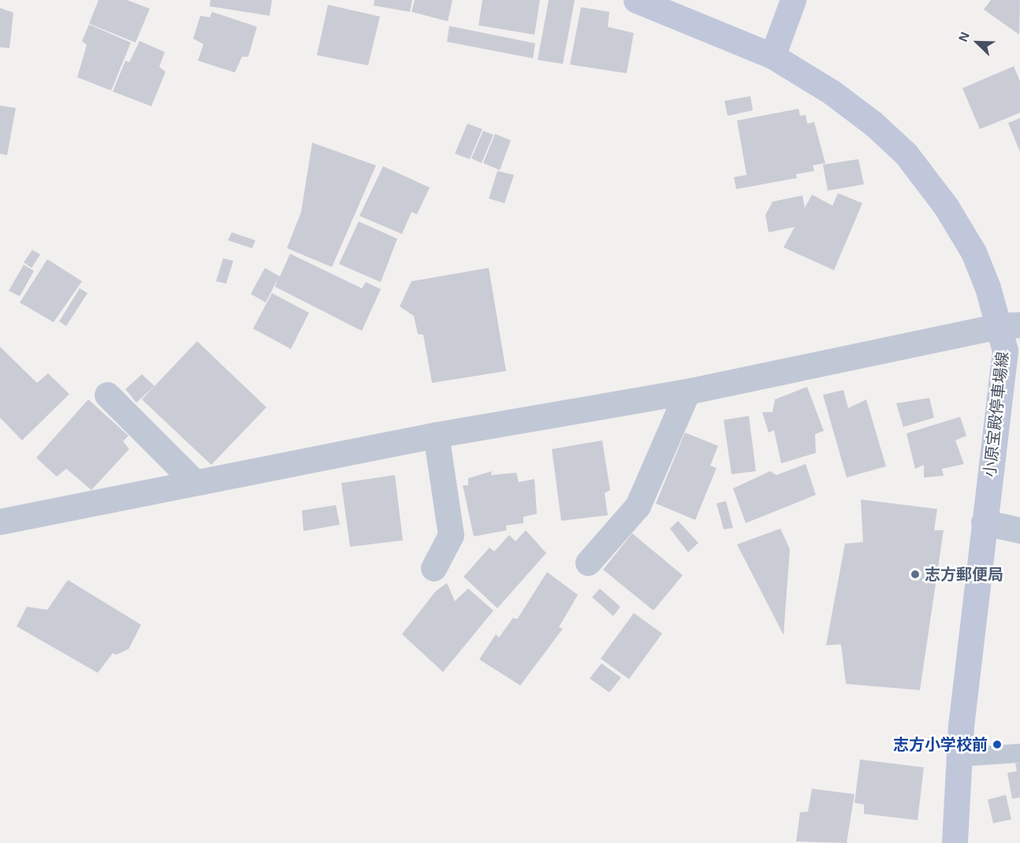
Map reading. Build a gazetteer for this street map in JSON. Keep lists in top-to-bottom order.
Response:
{
  "streets": {
    "main road": ["小原宝殿停車場線"]
  },
  "places": ["志方郵便局", "志方小学校前"],
  "north": "top left"
}
